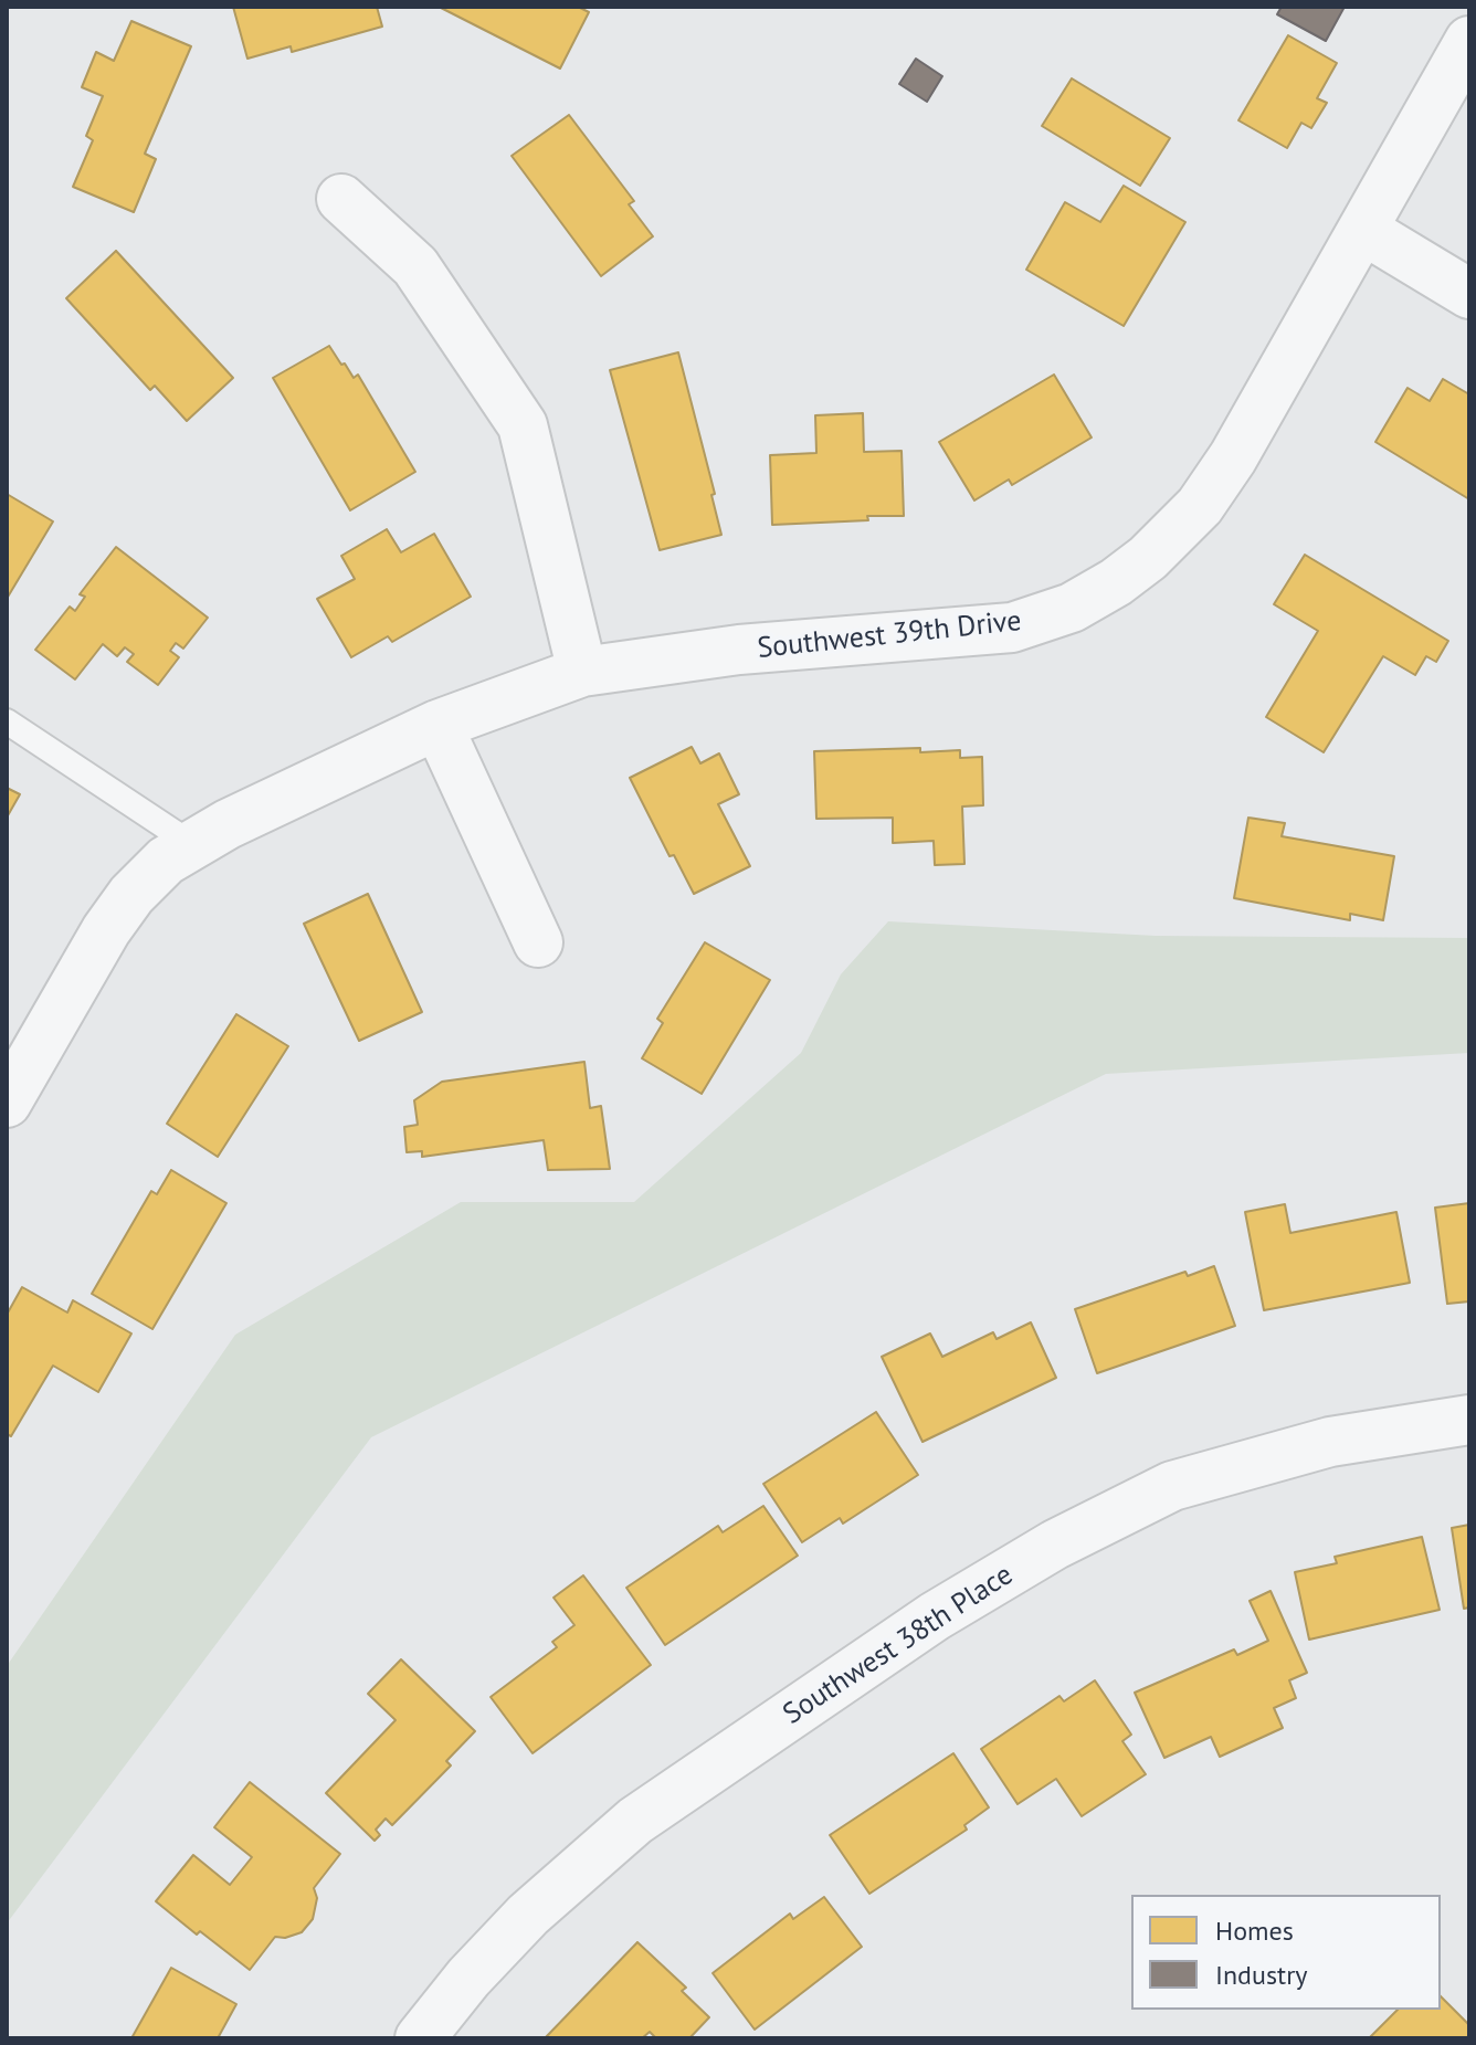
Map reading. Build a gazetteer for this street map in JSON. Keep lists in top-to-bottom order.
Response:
{
  "streets": {
    "street": ["Southwest 39th Drive", "Southwest 38th Place"]
  },
  "legend": ["Homes", "Industry"]
}
